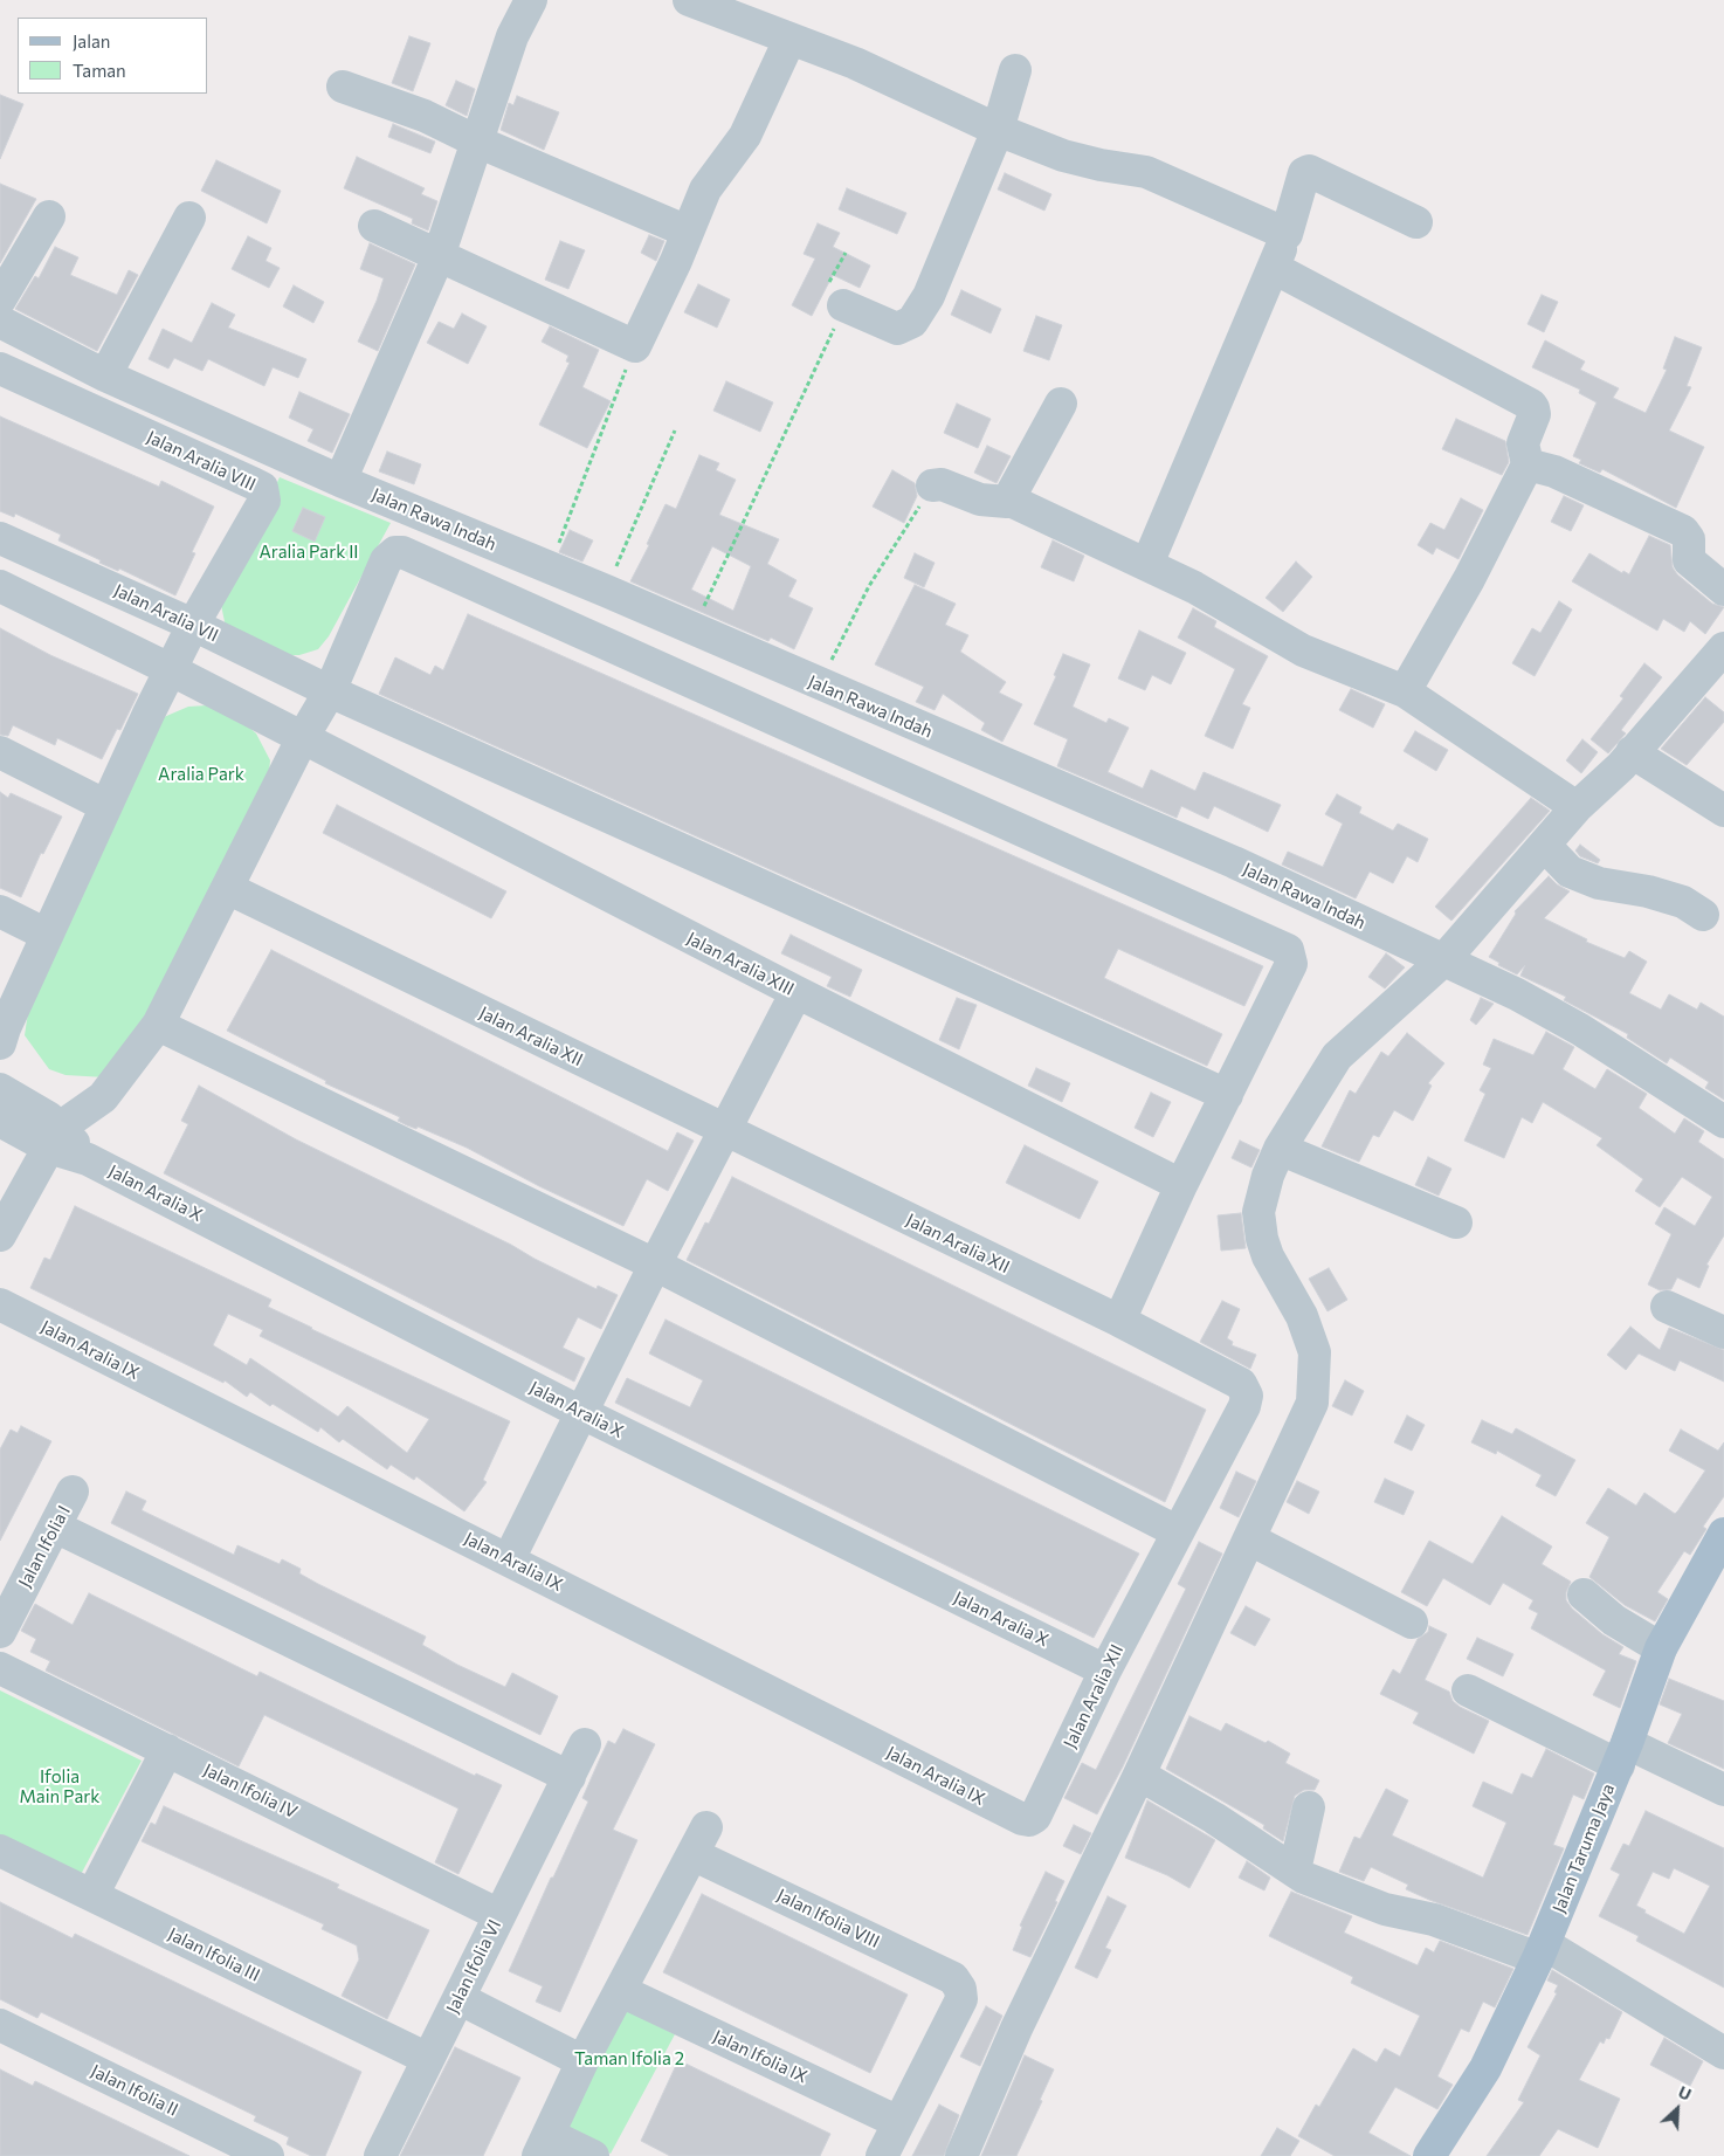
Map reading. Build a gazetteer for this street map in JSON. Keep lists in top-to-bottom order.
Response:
{
  "streets": {
    "main road": ["Jalan Taruma Jaya"],
    "street": [
      "Jalan Aralia VIII",
      "Jalan Rawa Indah",
      "Jalan Aralia VII",
      "Jalan Aralia XIII",
      "Jalan Aralia XII",
      "Jalan Aralia X",
      "Jalan Aralia IX",
      "Jalan Ifolia I",
      "Jalan Ifolia IV",
      "Jalan Ifolia VIII",
      "Jalan Ifolia III",
      "Jalan Ifolia VI",
      "Jalan Ifolia IX",
      "Jalan Ifolia II"
    ]
  },
  "crossings": [
    ["Jalan Aralia VIII", "Jalan Aralia VII"],
    ["Jalan Aralia XII", "Jalan Aralia X"],
    ["Jalan Aralia XII", "Jalan Aralia IX"],
    ["Jalan Ifolia IV", "Jalan Ifolia VI"],
    ["Jalan Ifolia VIII", "Jalan Ifolia IX"],
    ["Jalan Ifolia III", "Jalan Ifolia VI"]
  ],
  "parks": [
    "Aralia Park II",
    "Aralia Park",
    "Ifolia Main Park",
    "Taman Ifolia 2"
  ],
  "legend": ["Jalan", "Taman"],
  "north": "top right"
}
